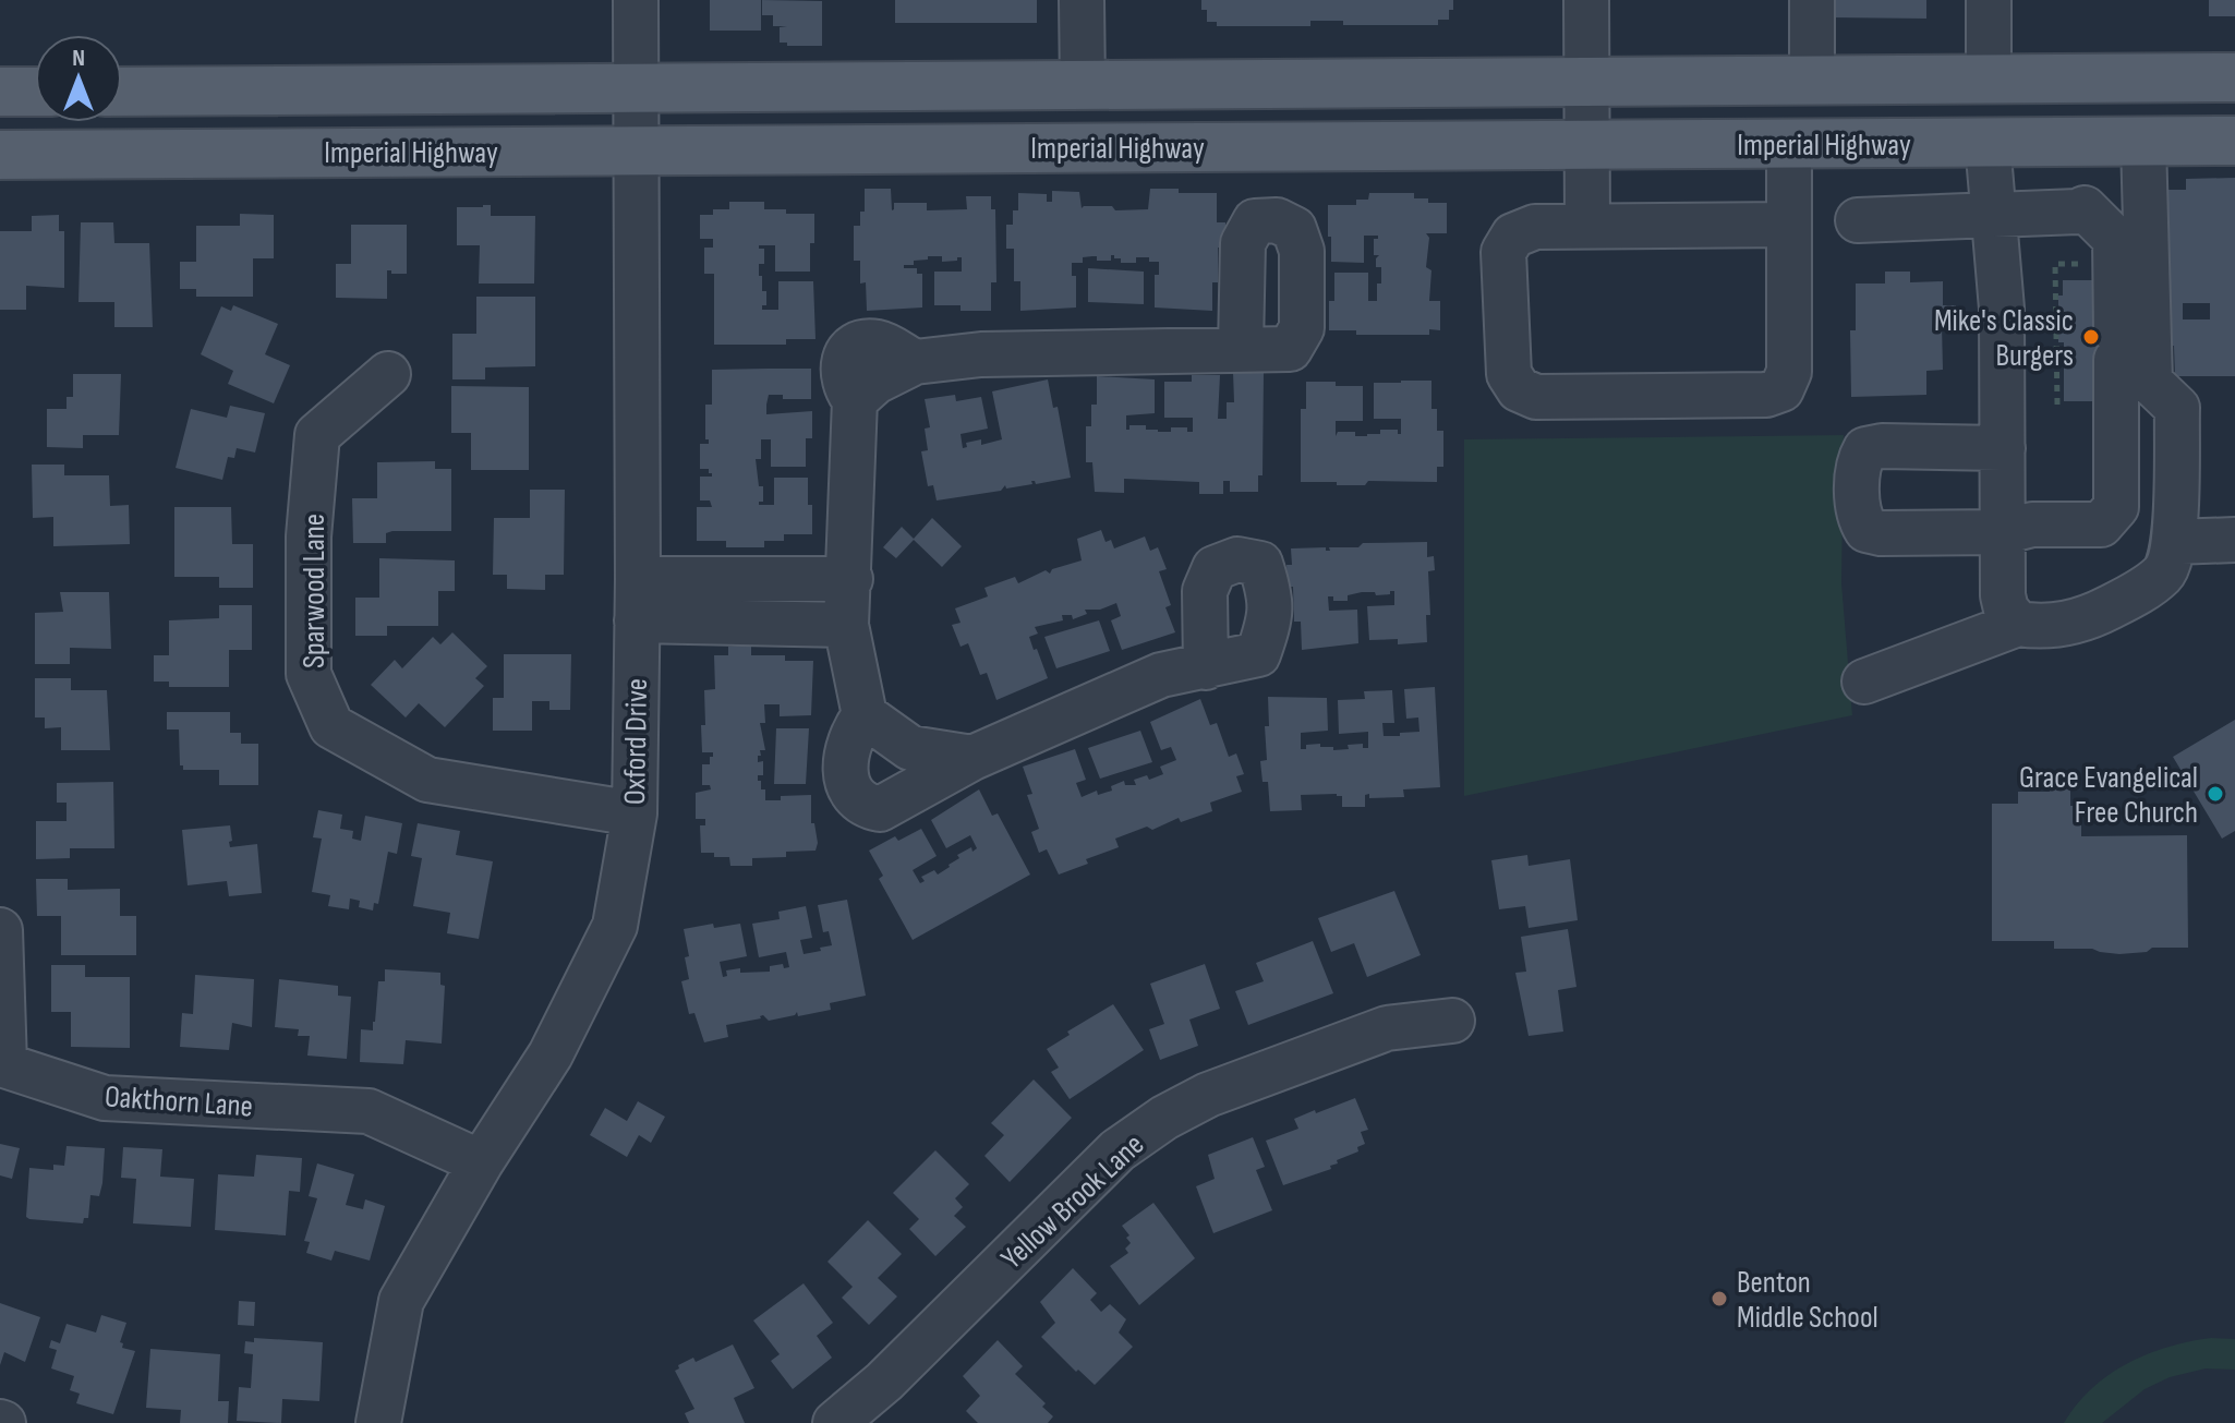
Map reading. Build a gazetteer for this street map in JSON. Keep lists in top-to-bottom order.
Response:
{
  "streets": {
    "main road": ["Imperial Highway"],
    "street": [
      "Sparwood Lane",
      "Oxford Drive",
      "Oakthorn Lane",
      "Yellow Brook Lane"
    ]
  },
  "crossings": [
    ["Imperial Highway", "Oxford Drive"],
    ["Sparwood Lane", "Oxford Drive"],
    ["Oxford Drive", "Oakthorn Lane"]
  ],
  "places": ["Mike's Classic Burgers", "Grace Evangelical Free Church", "Benton Middle School"],
  "north": "top"
}
